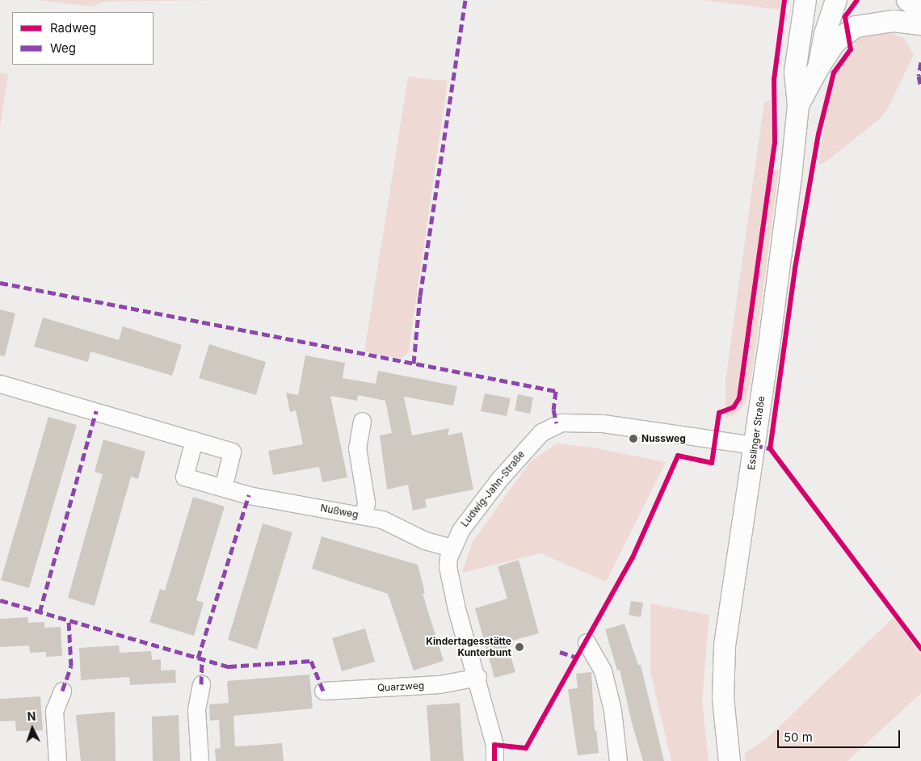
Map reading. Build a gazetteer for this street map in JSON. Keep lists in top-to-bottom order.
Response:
{
  "streets": {
    "main road": ["Esslinger Straße"],
    "street": ["Ludwig-Jahn-Straße", "Nußweg", "Quarzweg"]
  },
  "crossings": [
    ["Esslinger Straße", "Ludwig-Jahn-Straße"],
    ["Ludwig-Jahn-Straße", "Nußweg"],
    ["Ludwig-Jahn-Straße", "Quarzweg"]
  ],
  "places": ["Nussweg", "Kindertagesstätte Kunterbunt"],
  "legend": ["Radweg", "Weg"],
  "scale_bar": "50 m",
  "north": "top"
}
